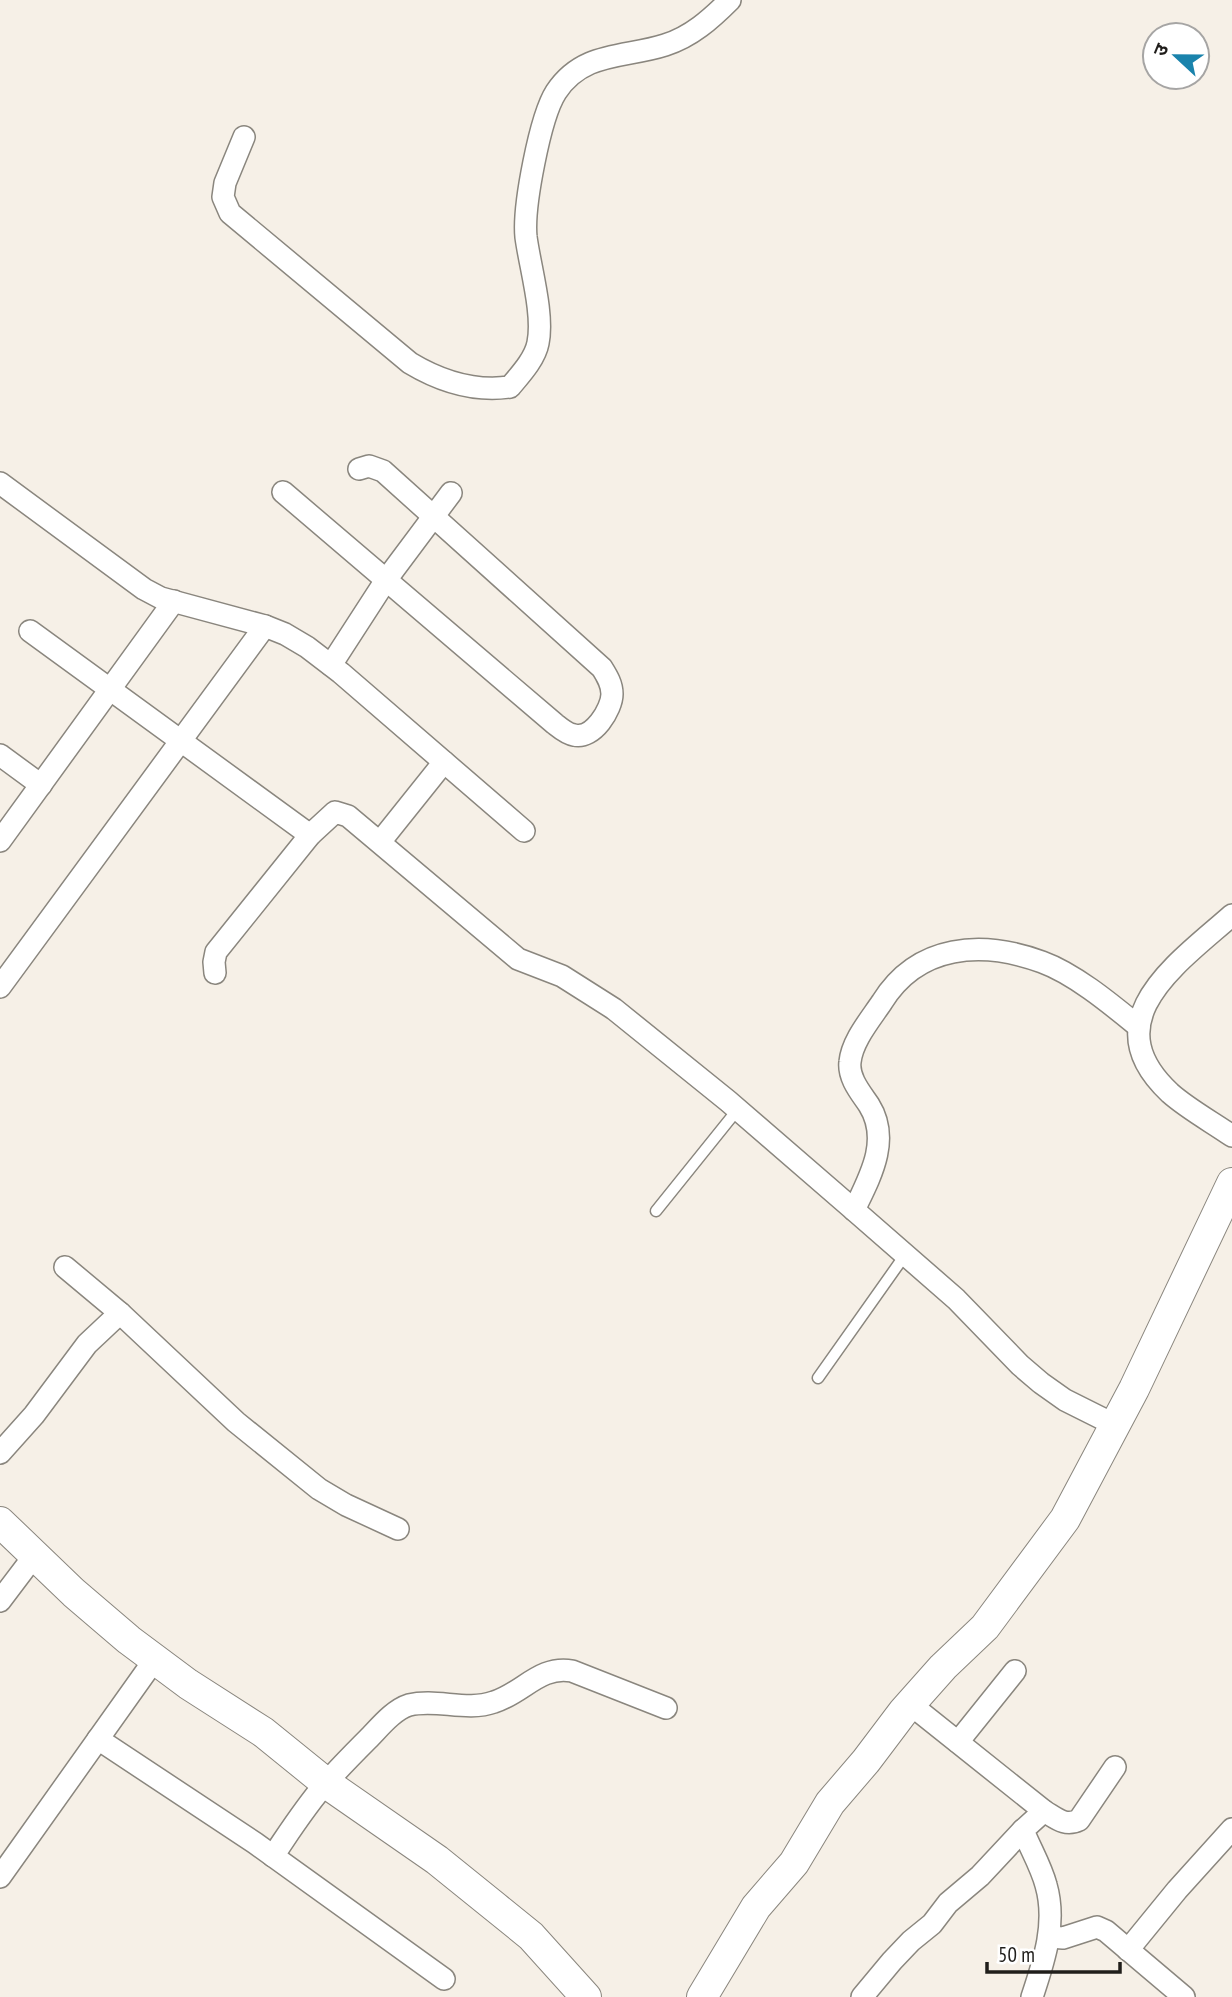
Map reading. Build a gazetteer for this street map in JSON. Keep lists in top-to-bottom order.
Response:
{
  "scale_bar": "50 m",
  "north": "left"
}
